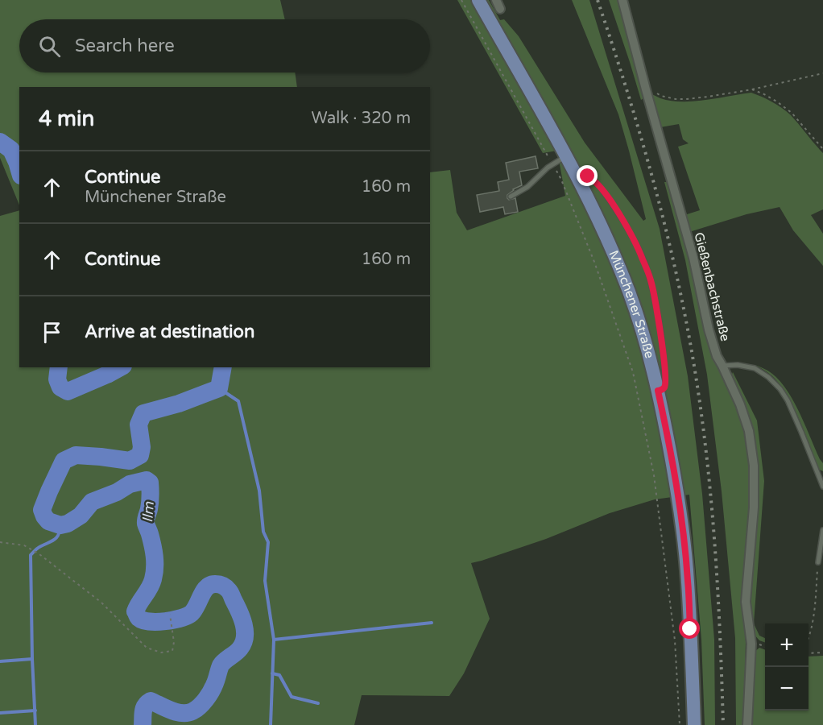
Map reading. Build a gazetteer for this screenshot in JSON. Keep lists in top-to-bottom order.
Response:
{
  "streets": {
    "main road": ["Münchener Straße"],
    "street": ["Gießenbachstraße"]
  },
  "water": ["Ilm"],
  "page": {
    "search": "Search here",
    "heading": ["4 min", "Walk · 320 m"],
    "list": [
      ["Continue", "Münchener Straße", "160 m"],
      ["Continue", "160 m"],
      "Arrive at destination"
    ],
    "map_buttons": ["+", "−"]
  }
}
